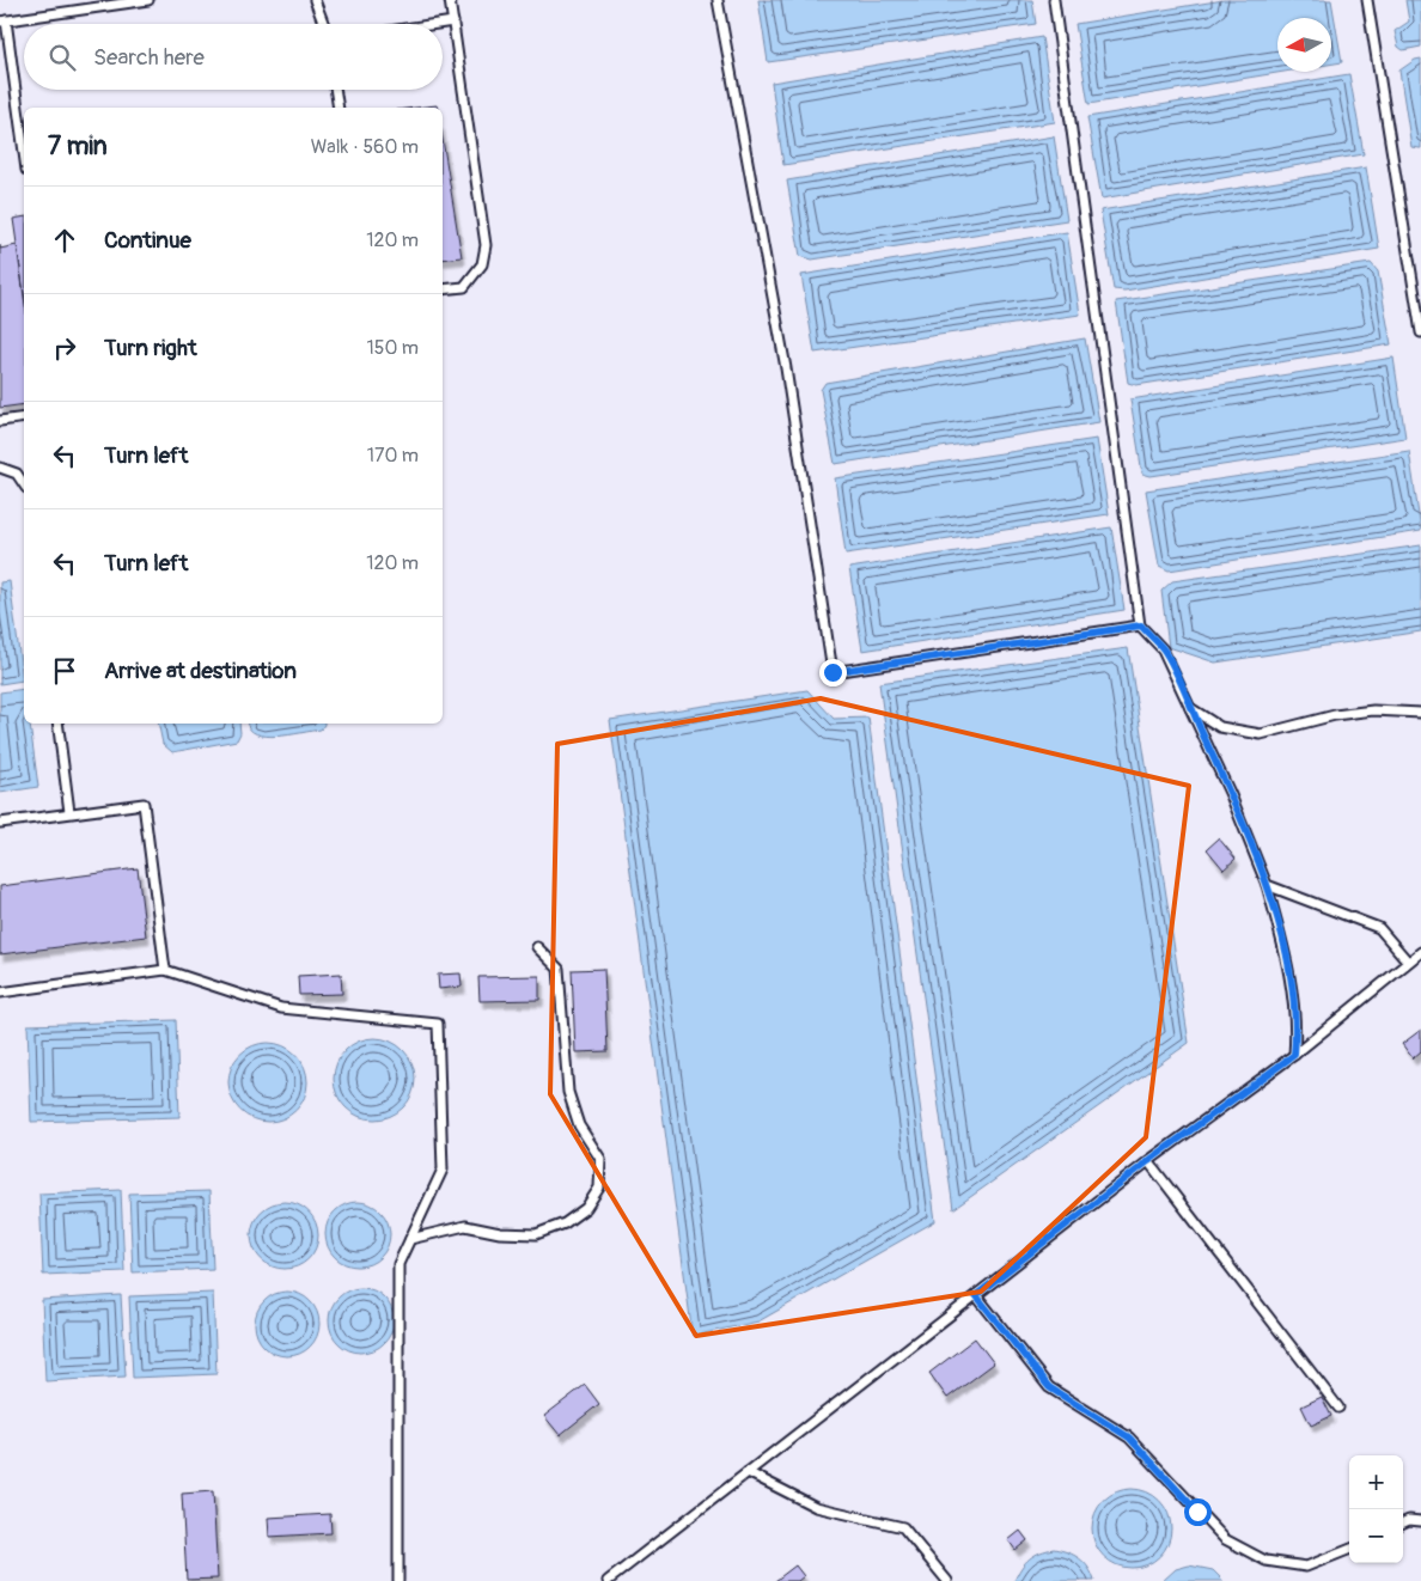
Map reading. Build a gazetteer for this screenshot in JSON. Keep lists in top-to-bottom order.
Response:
{
  "north": "left",
  "page": {
    "search": "Search here",
    "heading": ["7 min", "Walk · 560 m"],
    "list": [
      ["Continue", "120 m"],
      ["Turn right", "150 m"],
      ["Turn left", "170 m"],
      ["Turn left", "120 m"],
      "Arrive at destination"
    ],
    "map_buttons": ["+", "−"]
  }
}
